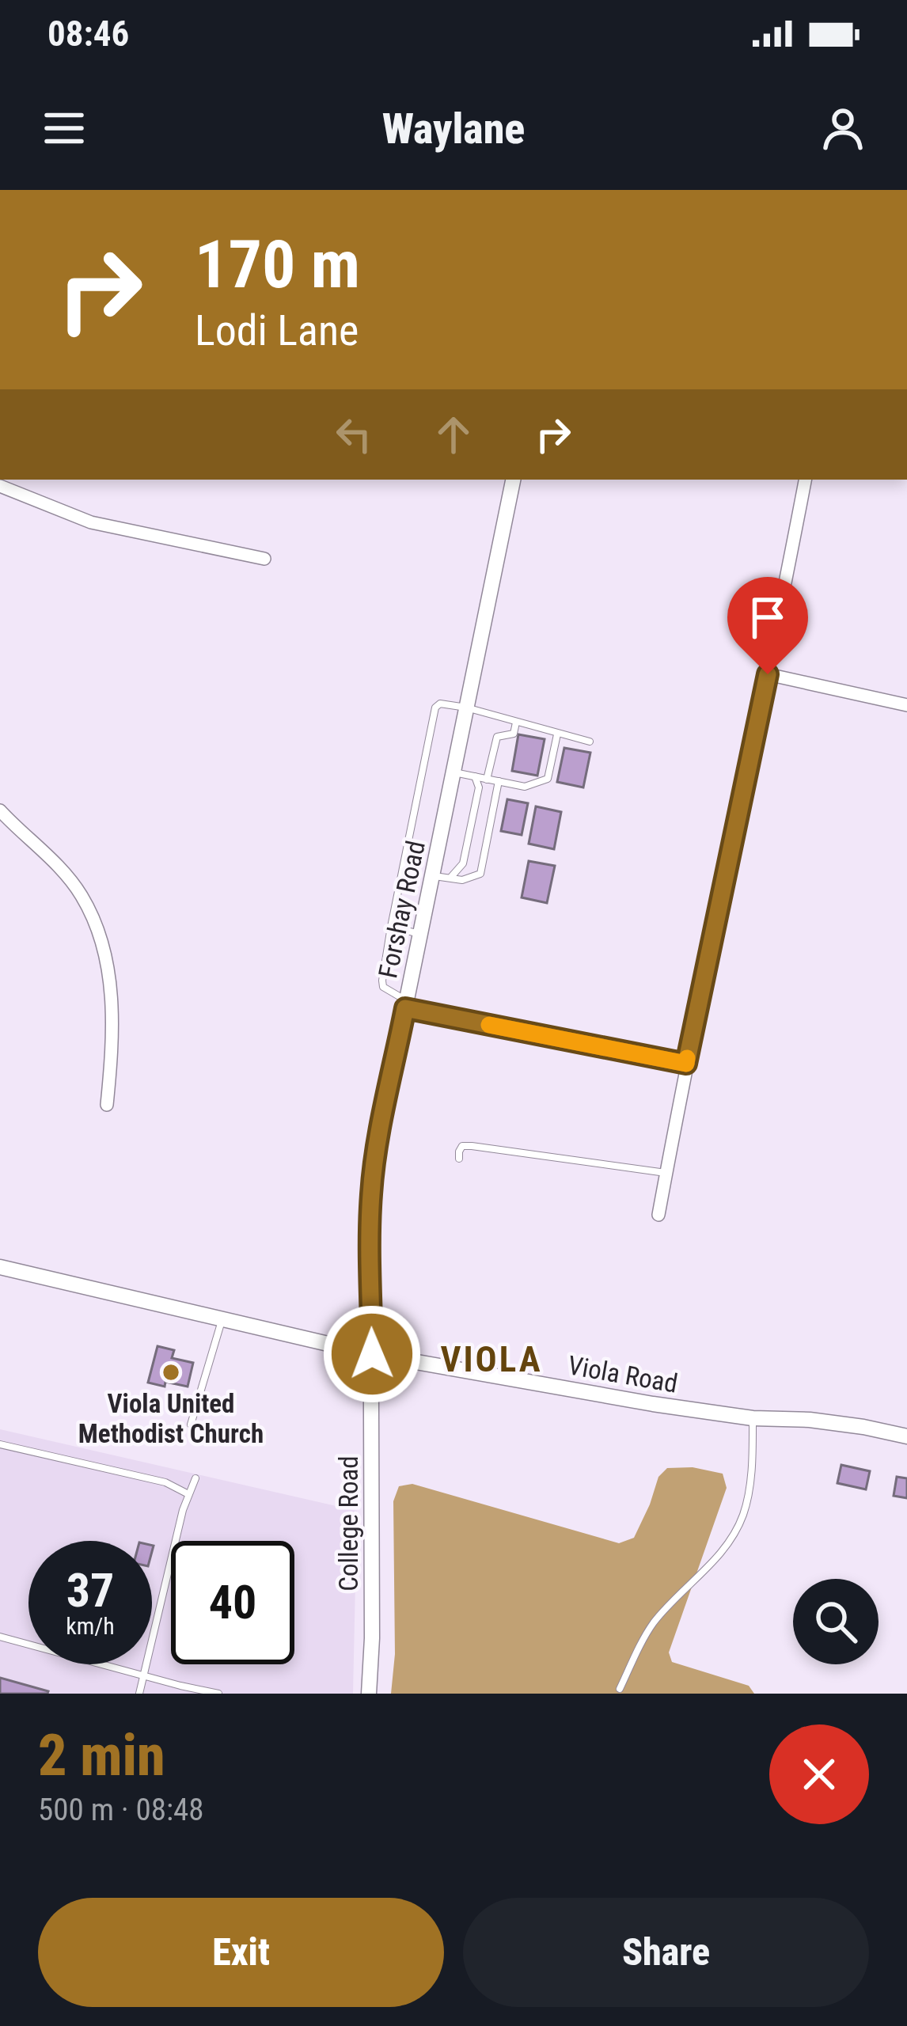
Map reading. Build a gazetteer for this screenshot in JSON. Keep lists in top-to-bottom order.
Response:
{
  "streets": {
    "street": ["Forshay Road", "Viola Road", "College Road"]
  },
  "crossings": [
    ["Forshay Road", "Viola Road"],
    ["Forshay Road", "College Road"],
    ["Viola Road", "College Road"]
  ],
  "districts": ["VIOLA"],
  "places": ["Viola United Methodist Church"],
  "page": {
    "status": "08:46",
    "header": "Waylane",
    "turn": ["170 m", "Lodi Lane"],
    "speed": "37 km/h",
    "limit": "40",
    "heading": ["2 min", "500 m · 08:48"],
    "buttons": ["Exit", "Share"]
  }
}
